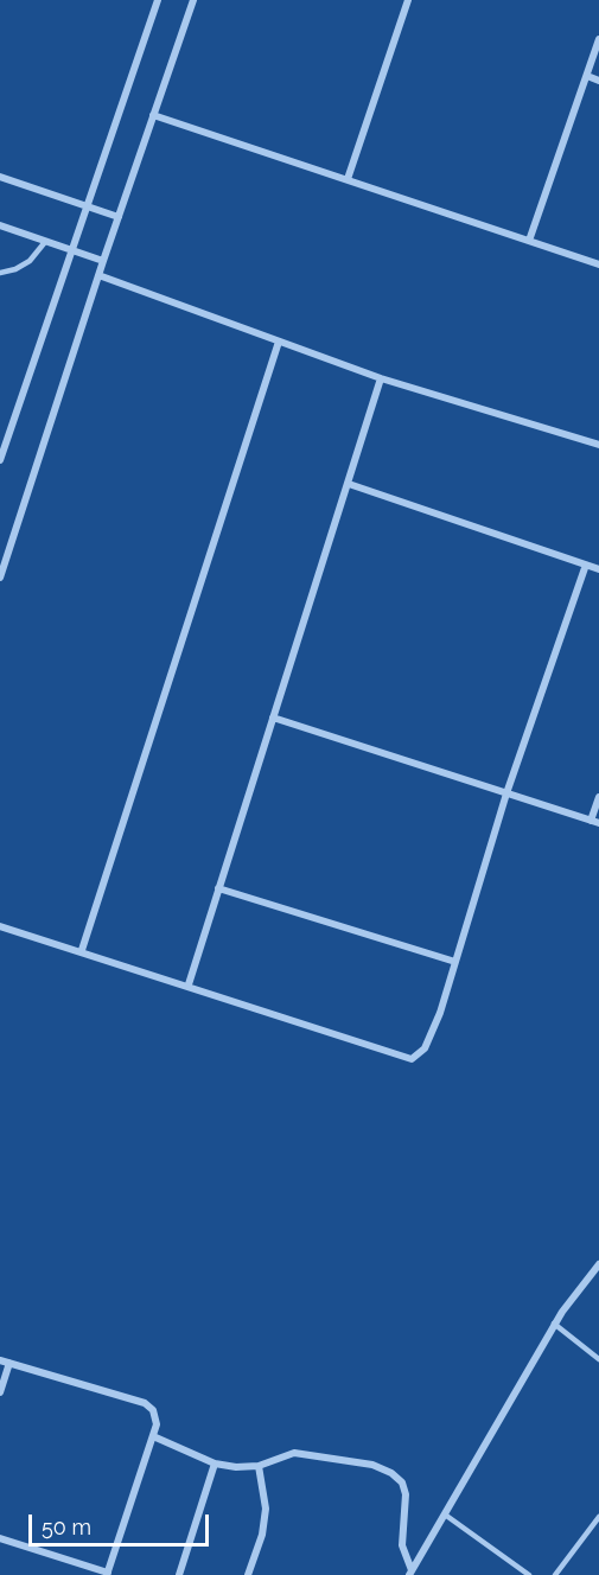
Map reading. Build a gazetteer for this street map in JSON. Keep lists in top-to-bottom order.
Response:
{
  "scale_bar": "50 m"
}
